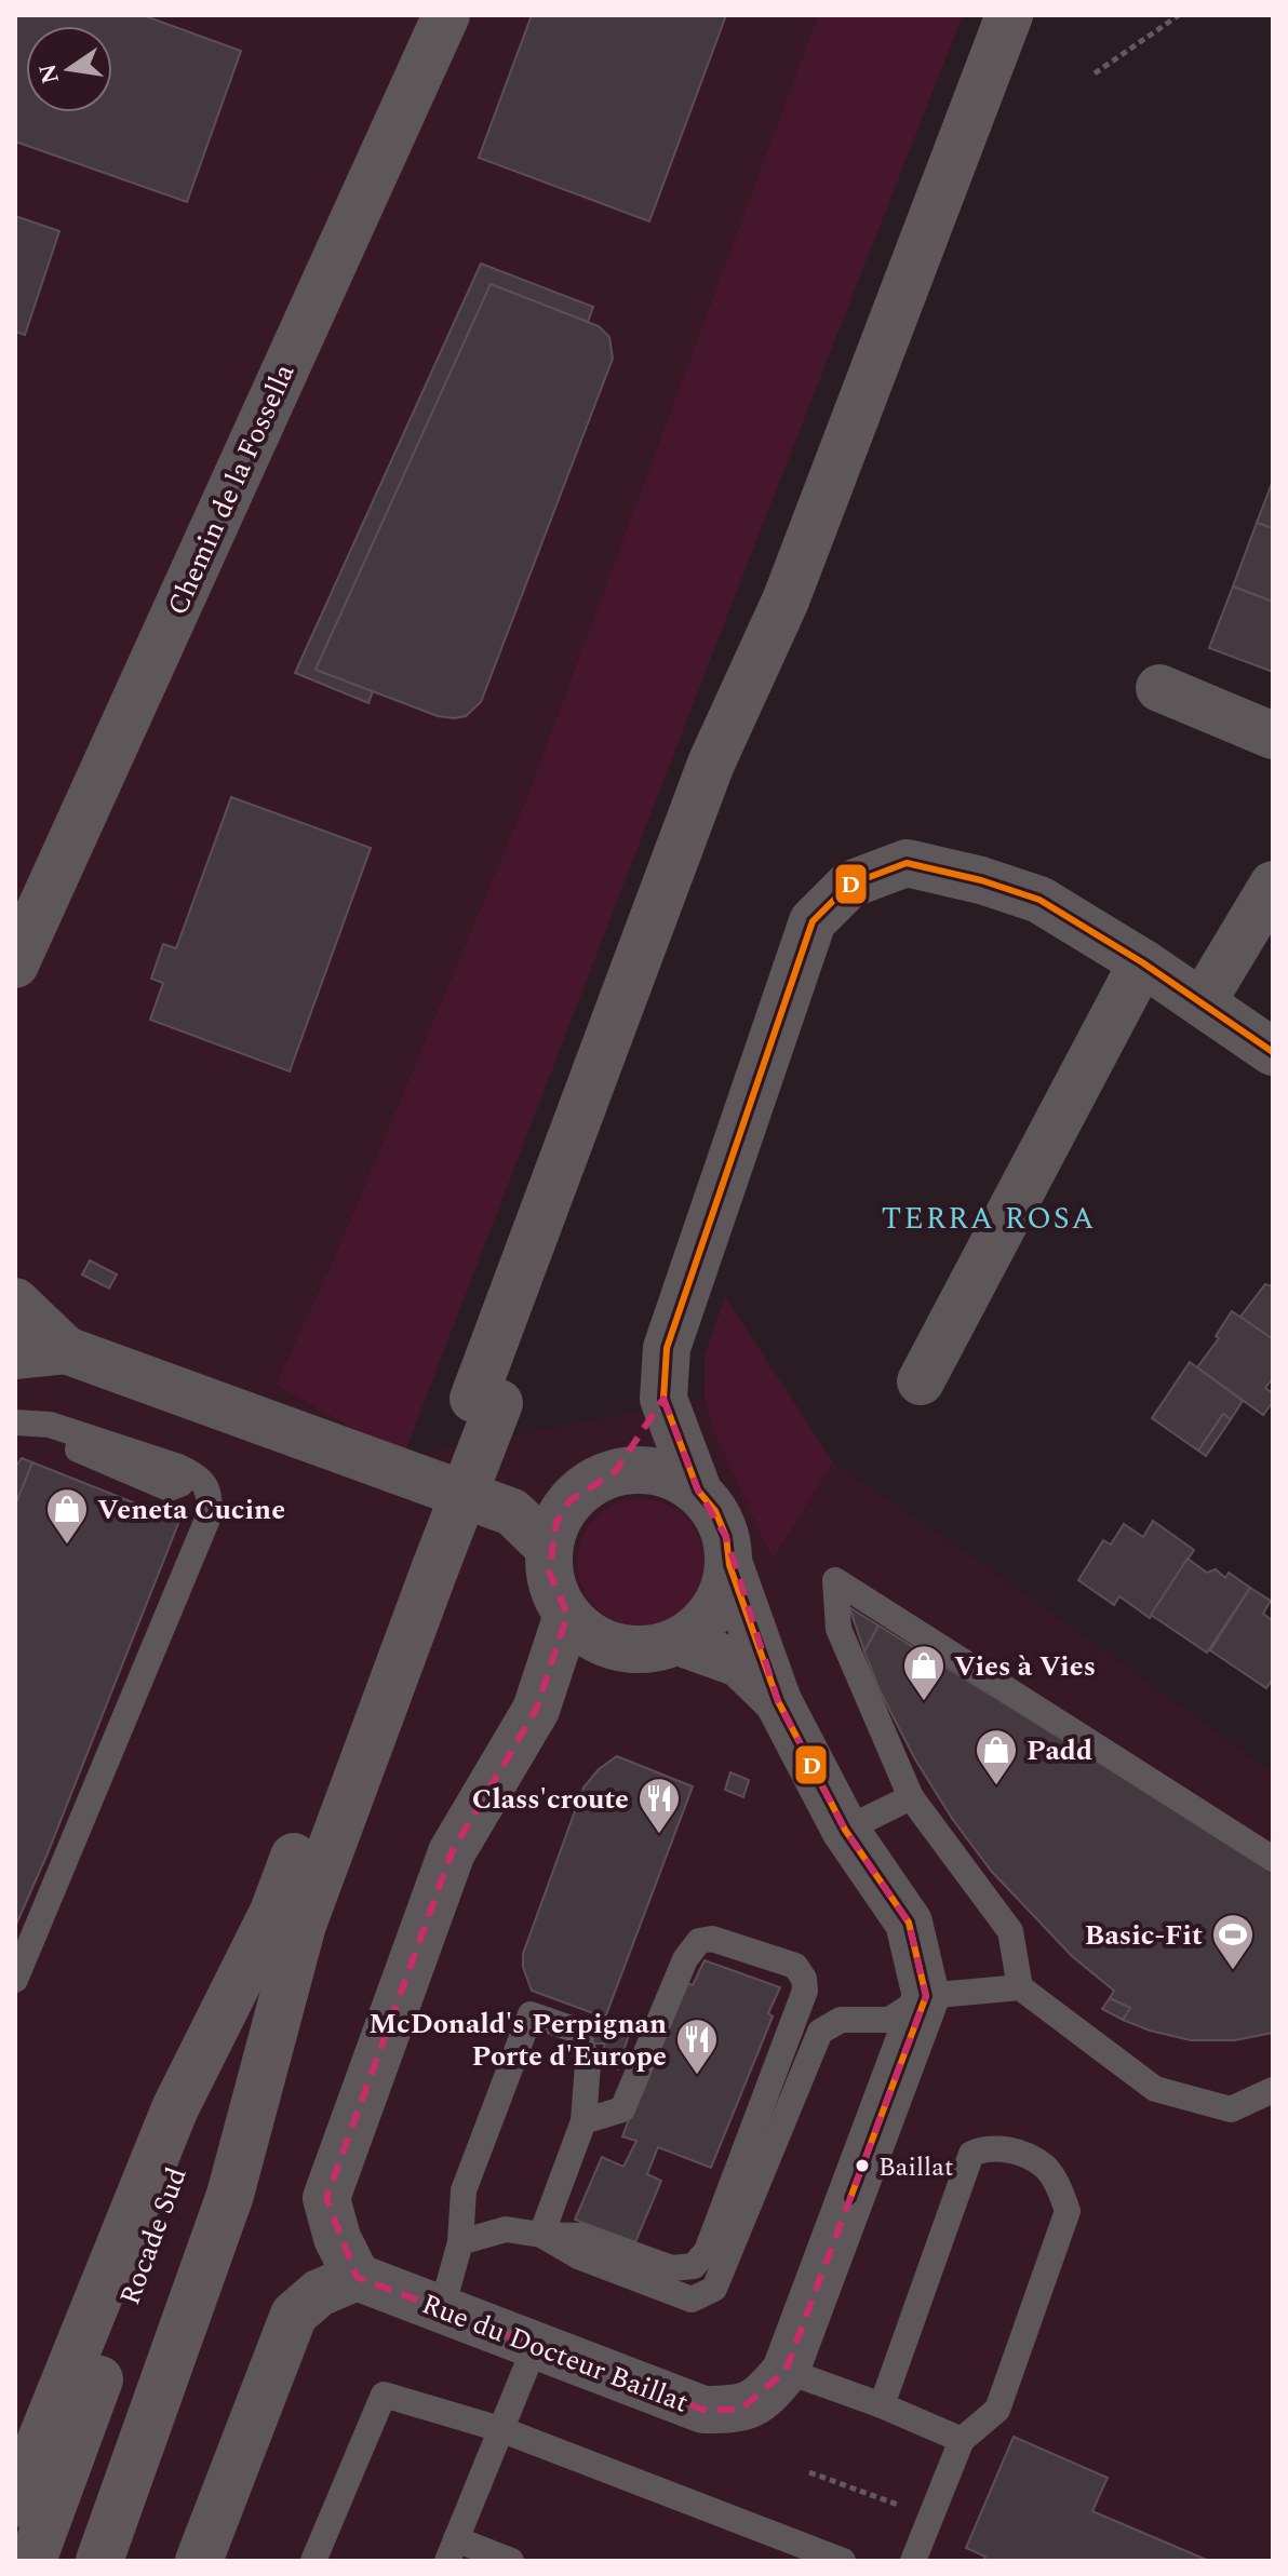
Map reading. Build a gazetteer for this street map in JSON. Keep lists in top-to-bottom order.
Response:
{
  "streets": {
    "main road": ["Rocade Sud"],
    "street": ["Chemin de la Fossella", "Rue du Docteur Baillat"]
  },
  "districts": ["TERRA ROSA"],
  "places": {
    "shop": ["Veneta Cucine", "Vies à Vies", "Padd"],
    "restaurant": ["Class'croute", "McDonald's Perpignan Porte d'Europe"],
    "sports": ["Basic-Fit"],
    "other": ["Baillat"]
  },
  "lines": ["transit line D"],
  "north": "left"
}
